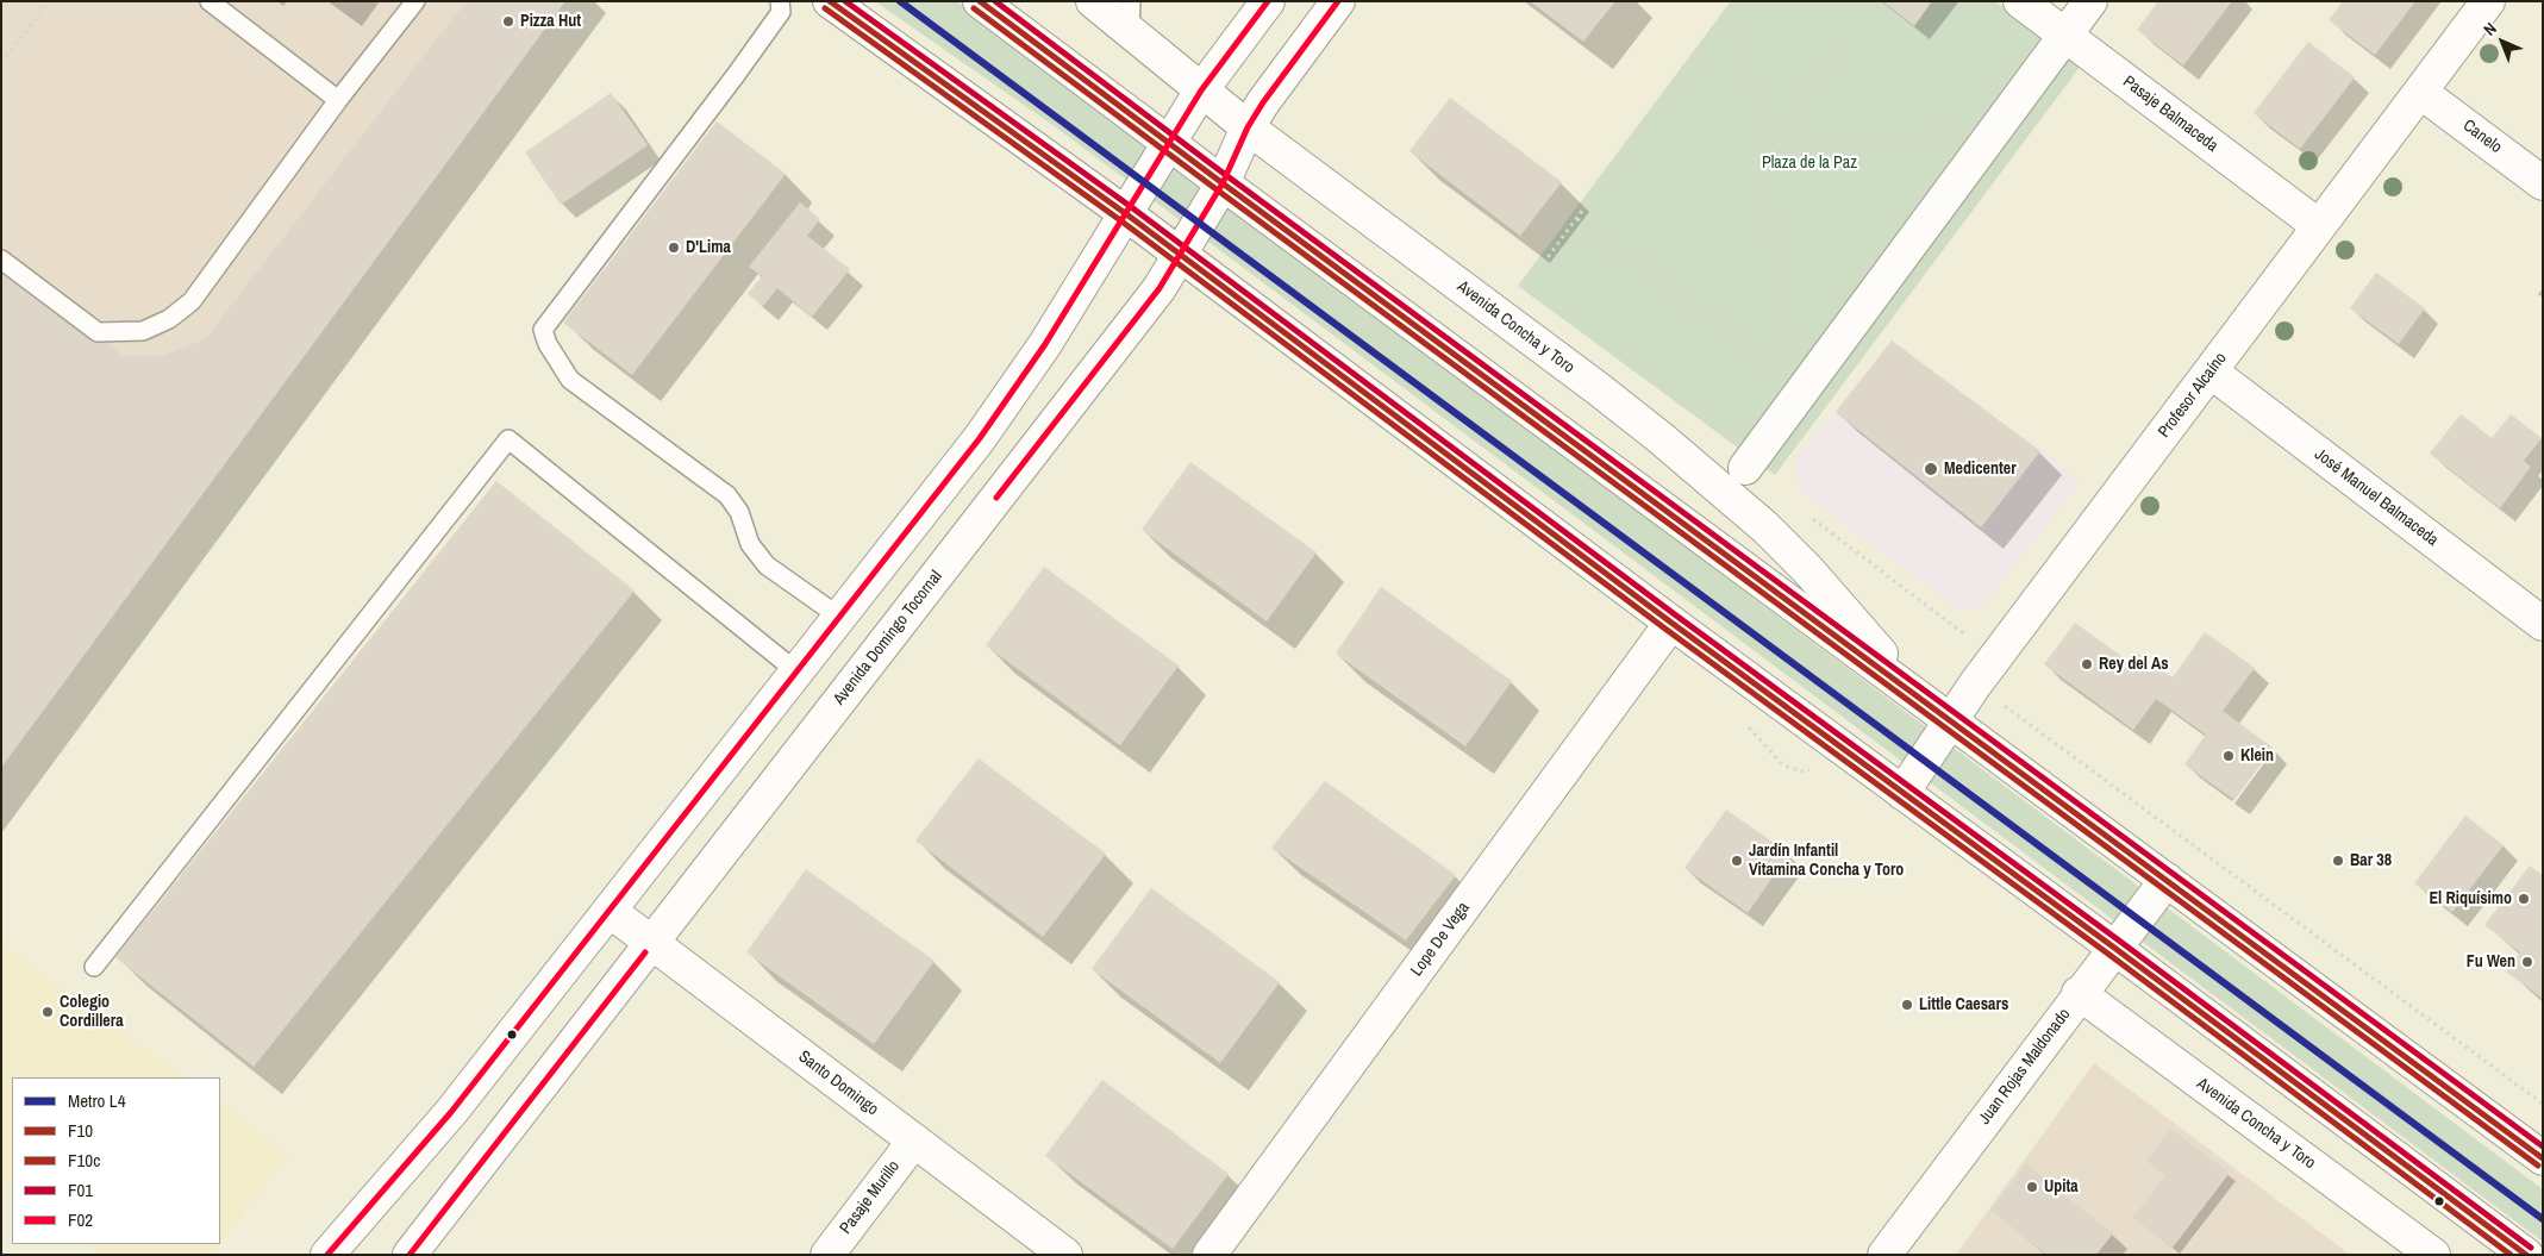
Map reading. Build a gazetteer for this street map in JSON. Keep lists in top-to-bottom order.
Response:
{
  "streets": {
    "main road": [
      "Pasaje Balmaceda",
      "Canelo",
      "Avenida Concha y Toro",
      "Profesor Alcaíno",
      "José Manuel Balmaceda",
      "Avenida Domingo Tocornal",
      "Lope De Vega",
      "Juan Rojas Maldonado",
      "Santo Domingo",
      "Pasaje Murillo"
    ]
  },
  "crossings": [
    ["Pasaje Balmaceda", "Profesor Alcaíno"],
    ["Canelo", "Profesor Alcaíno"],
    ["Avenida Concha y Toro", "Profesor Alcaíno"],
    ["Avenida Concha y Toro", "Avenida Domingo Tocornal"],
    ["Avenida Concha y Toro", "Juan Rojas Maldonado"],
    ["Profesor Alcaíno", "José Manuel Balmaceda"],
    ["Avenida Domingo Tocornal", "Santo Domingo"],
    ["Santo Domingo", "Pasaje Murillo"]
  ],
  "parks": ["Plaza de la Paz"],
  "places": [
    "Pizza Hut",
    "D'Lima",
    "Medicenter",
    "Rey del As",
    "Klein",
    "Jardín Infantil Vitamina Concha y Toro",
    "Bar 38",
    "El Riquísimo",
    "Fu Wen",
    "Little Caesars",
    "Colegio Cordillera",
    "Upita"
  ],
  "lines": [
    "metro line L4",
    "transit line F10",
    "transit line F01",
    "transit line F02",
    "transit line F10c"
  ],
  "legend": [
    "Metro L4",
    "F10",
    "F10c",
    "F01",
    "F02"
  ],
  "north": "top left"
}
